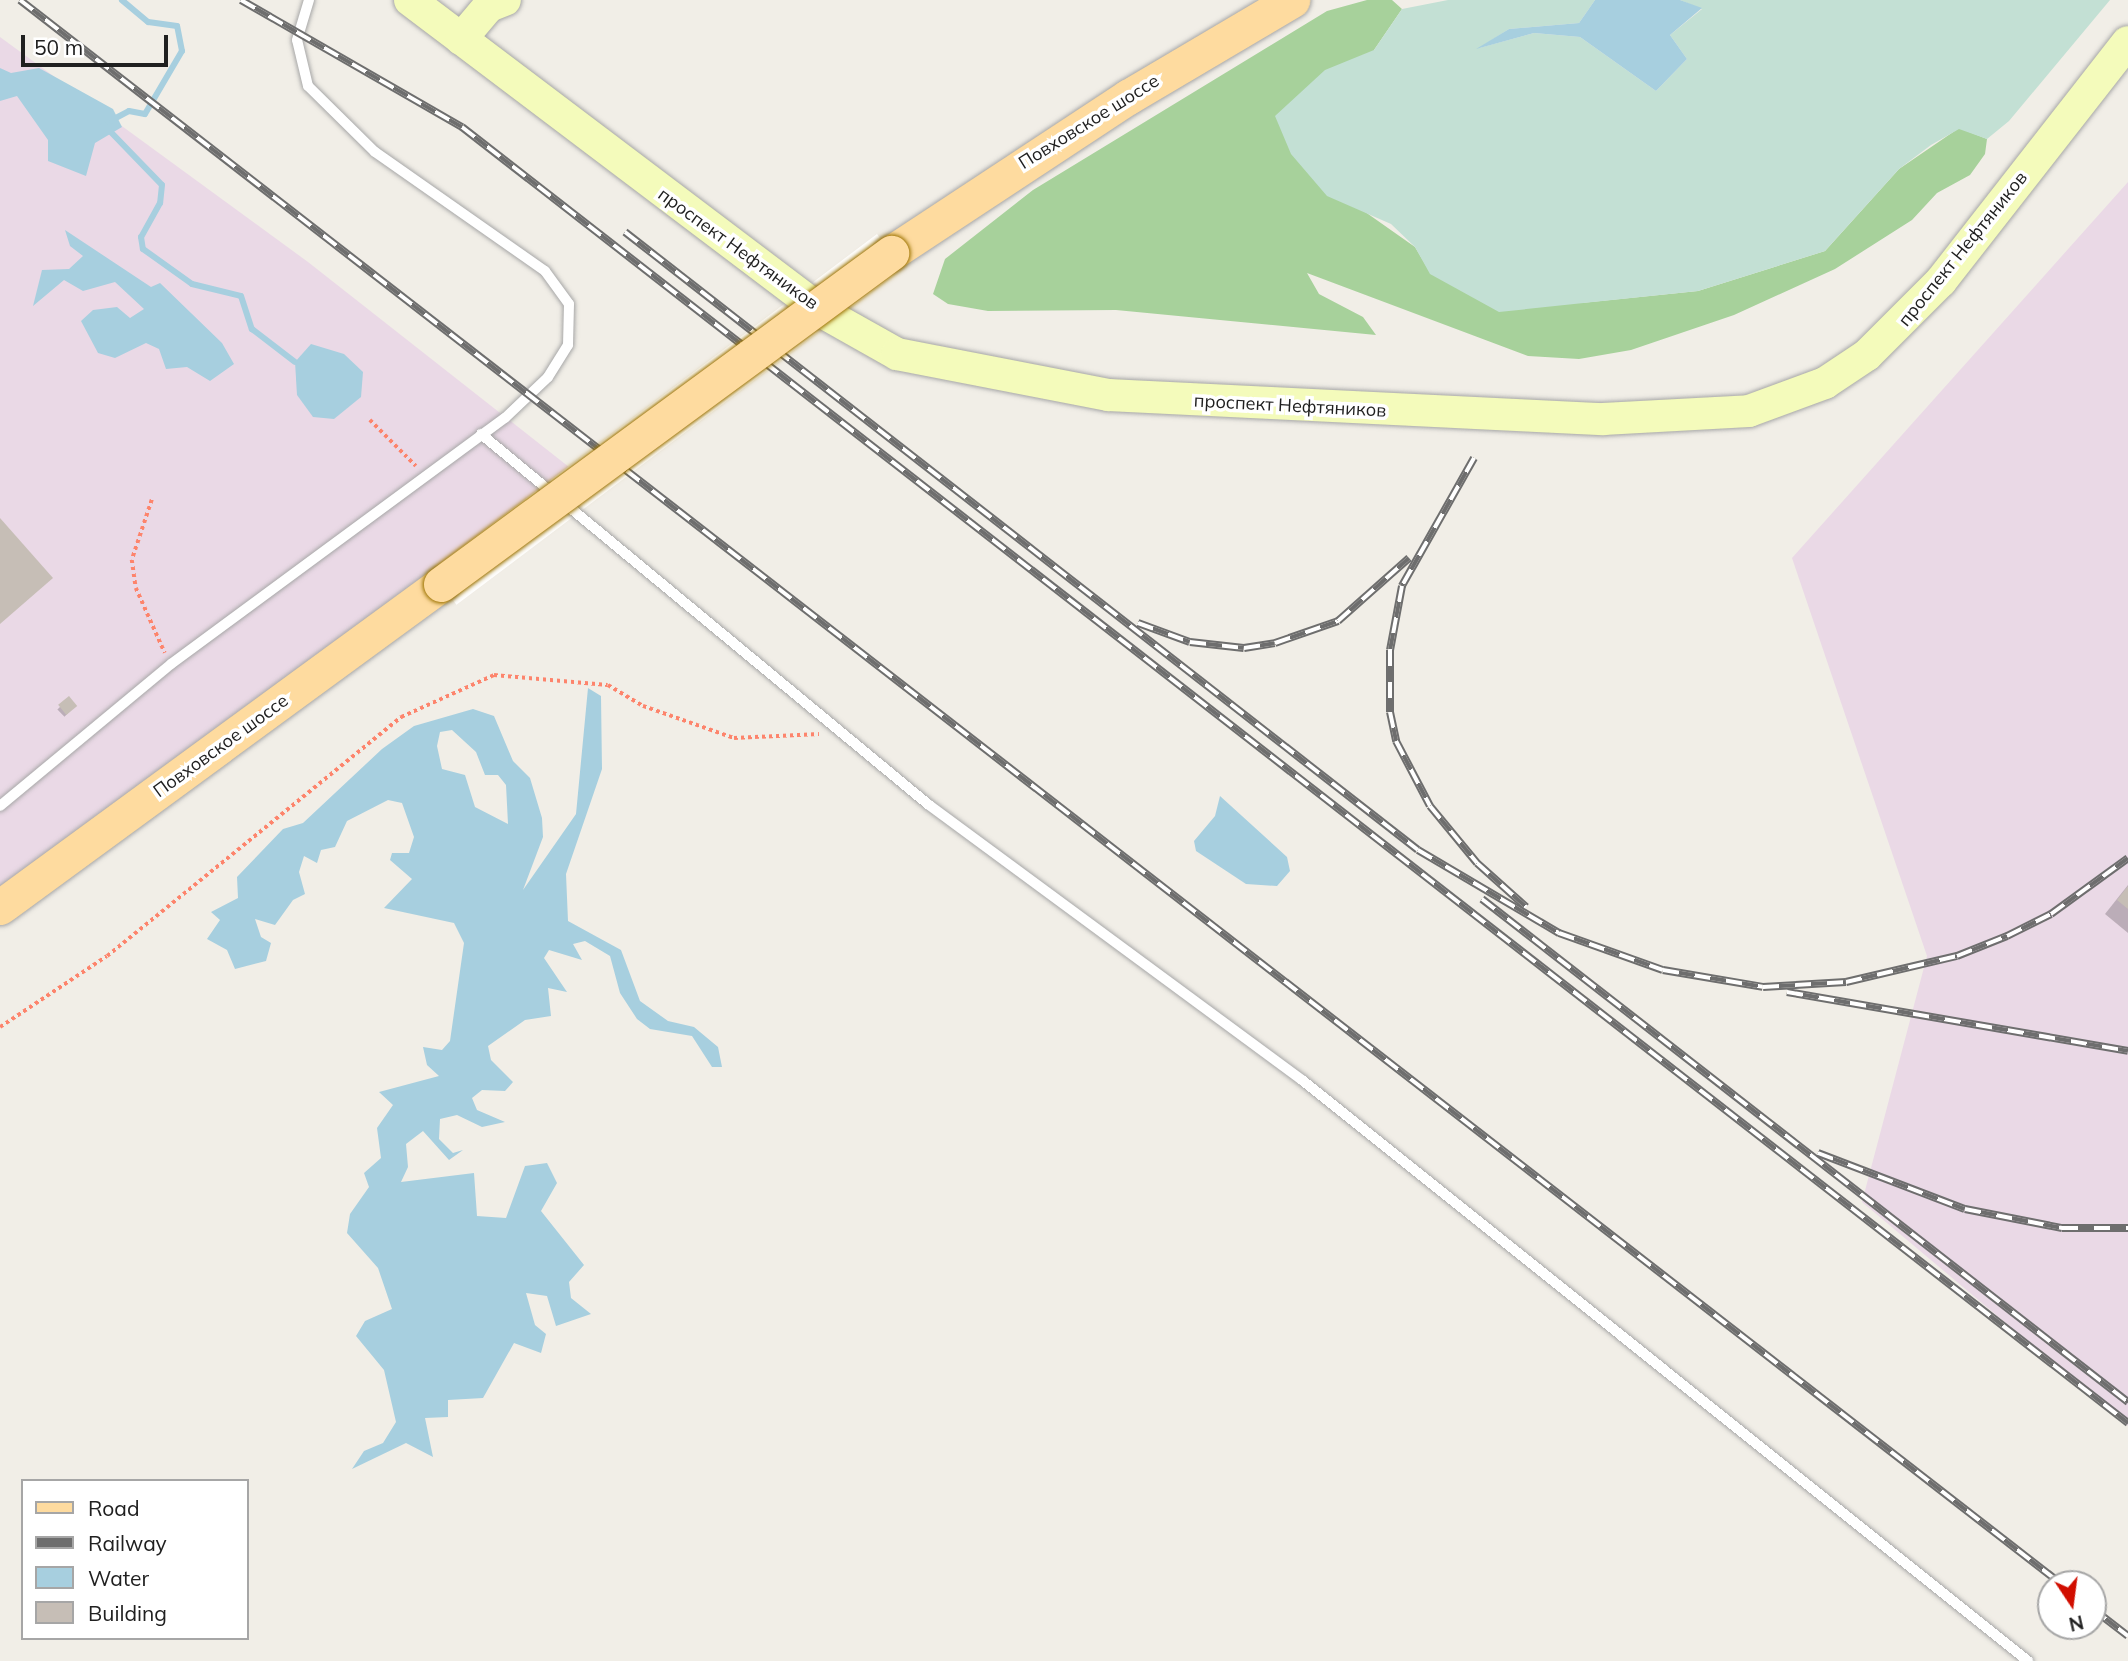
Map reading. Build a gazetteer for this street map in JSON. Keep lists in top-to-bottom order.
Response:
{
  "streets": {
    "main road": ["Повховское шоссе", "проспект Нефтяников"]
  },
  "legend": [
    "Road",
    "Railway",
    "Water",
    "Building"
  ],
  "scale_bar": "50 m",
  "north": "bottom"
}
